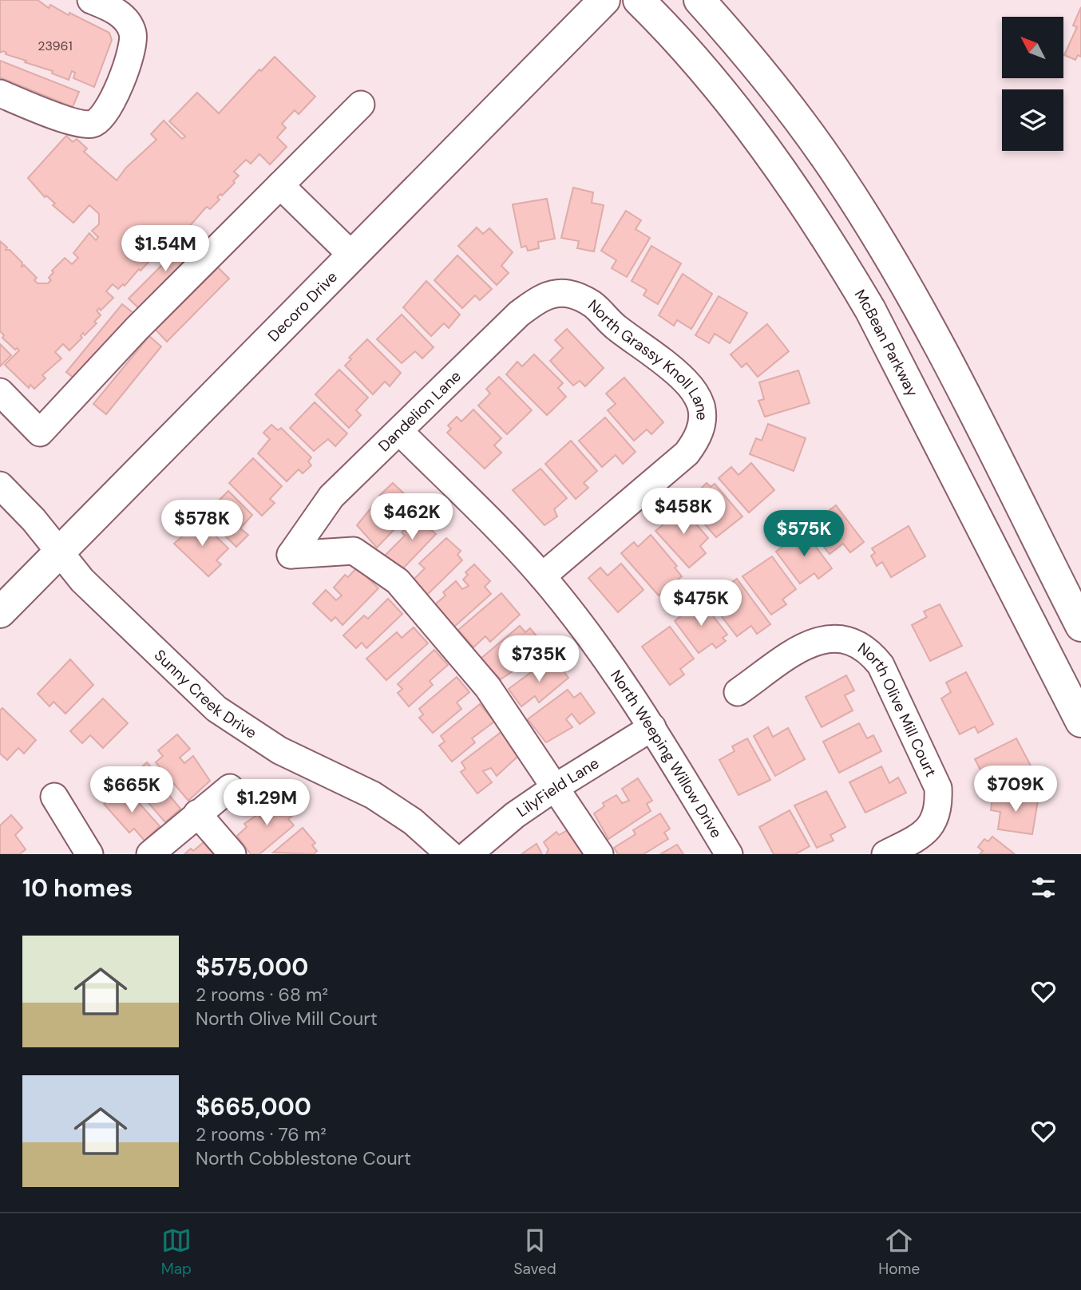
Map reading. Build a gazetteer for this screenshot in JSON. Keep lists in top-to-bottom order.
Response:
{
  "streets": {
    "main road": ["Decoro Drive", "McBean Parkway"],
    "street": [
      "North Grassy Knoll Lane",
      "Dandelion Lane",
      "Sunny Creek Drive",
      "North Olive Mill Court",
      "North Weeping Willow Drive",
      "LilyField Lane"
    ]
  },
  "crossings": [
    ["Decoro Drive", "Sunny Creek Drive"],
    ["North Grassy Knoll Lane", "Dandelion Lane"],
    ["North Grassy Knoll Lane", "North Weeping Willow Drive"],
    ["Dandelion Lane", "North Weeping Willow Drive"],
    ["Dandelion Lane", "LilyField Lane"],
    ["North Weeping Willow Drive", "LilyField Lane"]
  ],
  "house_numbers": ["23961"],
  "north": "top left",
  "page": {
    "price": [
      "$1.54M",
      "$458K",
      "$462K",
      "$578K",
      "$575K",
      "$475K",
      "$735K",
      "$709K",
      "$665K",
      "$1.29M"
    ],
    "heading": "10 homes",
    "list": [
      {
        "name": "$575,000",
        "note": "2 rooms · 68 m² · North Olive Mill Court"
      },
      {
        "name": "$665,000",
        "note": "2 rooms · 76 m² · North Cobblestone Court"
      }
    ],
    "tabs": ["Map", "Saved", "Home"]
  }
}
